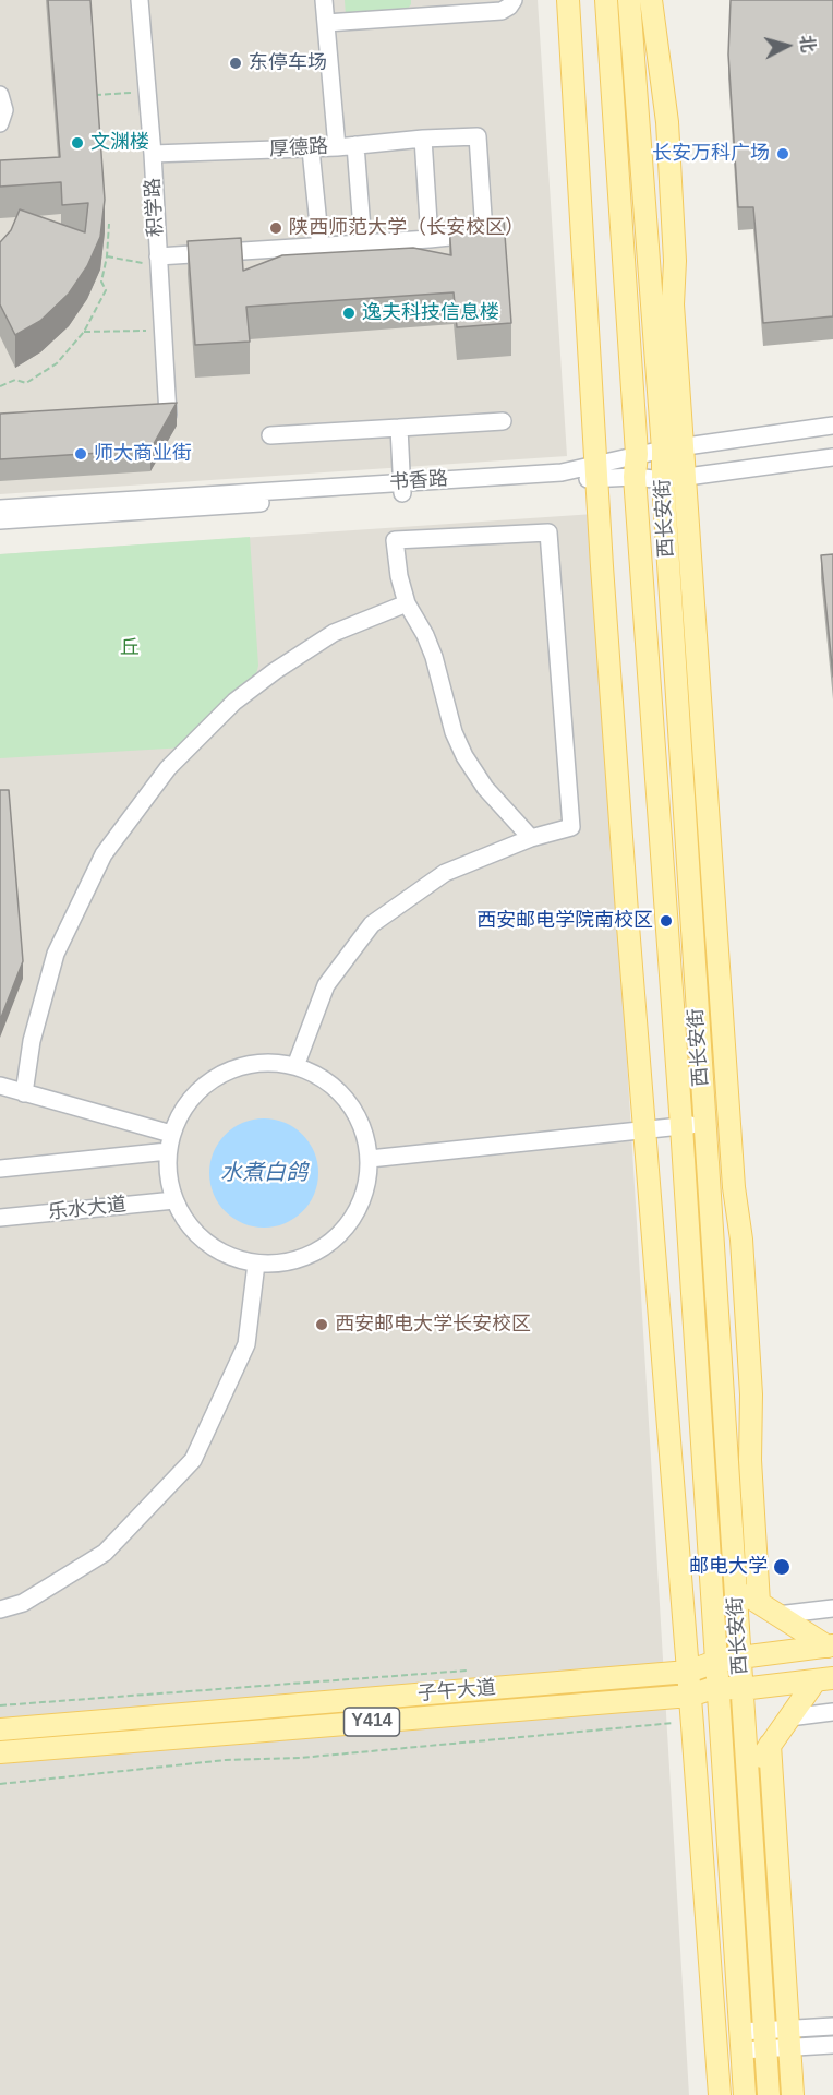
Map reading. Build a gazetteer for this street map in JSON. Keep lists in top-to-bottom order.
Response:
{
  "streets": {
    "main road": ["西长安街", "子午大道", "Y414"],
    "street": [
      "厚德路",
      "积学路",
      "书香路",
      "乐水大道"
    ]
  },
  "crossings": [
    ["厚德路", "积学路"],
    ["书香路", "西长安街"],
    ["西长安街", "子午大道"]
  ],
  "water": ["水煮白鸽"],
  "parks": ["丘"],
  "places": [
    "东停车场",
    "文渊楼",
    "长安万科广场",
    "陕西师范大学（长安校区）",
    "逸夫科技信息楼",
    "师大商业街",
    "西安邮电学院南校区",
    "西安邮电大学长安校区",
    "邮电大学"
  ],
  "north": "right"
}
